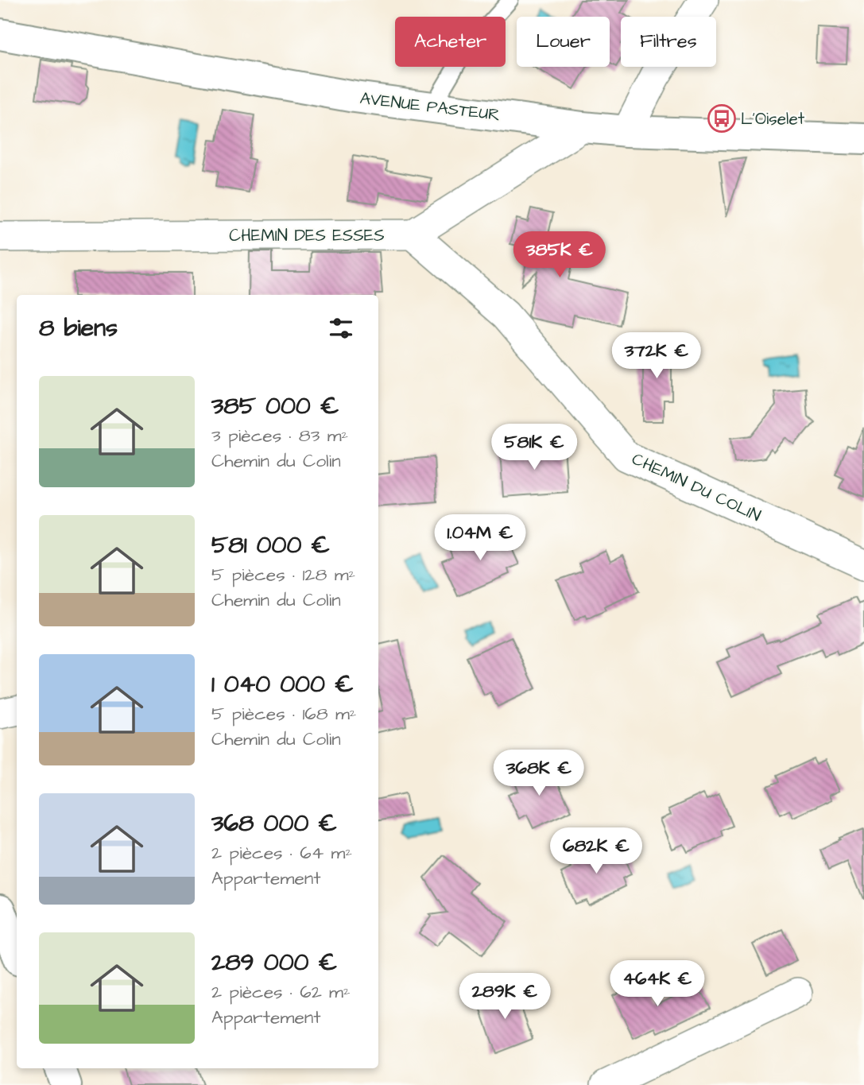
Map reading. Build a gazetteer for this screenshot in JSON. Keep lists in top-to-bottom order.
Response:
{
  "streets": {
    "main road": ["AVENUE PASTEUR"],
    "street": ["CHEMIN DES ESSES", "CHEMIN DU COLIN"]
  },
  "crossings": [
    ["CHEMIN DES ESSES", "CHEMIN DU COLIN"]
  ],
  "places": {
    "bus stop": ["L'Oiselet"]
  },
  "page": {
    "chip": ["Acheter", "Louer", "Filtres"],
    "price": [
      "385K €",
      "372K €",
      "581K €",
      "1.04M €",
      "368K €",
      "682K €",
      "464K €",
      "289K €"
    ],
    "heading": "8 biens",
    "list": [
      {
        "name": "385 000 €",
        "note": "3 pièces · 83 m² · Chemin du Colin"
      },
      {
        "name": "581 000 €",
        "note": "5 pièces · 128 m² · Chemin du Colin"
      },
      {
        "name": "1 040 000 €",
        "note": "5 pièces · 168 m² · Chemin du Colin"
      },
      {
        "name": "368 000 €",
        "note": "2 pièces · 64 m² · Appartement"
      },
      {
        "name": "289 000 €",
        "note": "2 pièces · 62 m² · Appartement"
      }
    ]
  }
}
